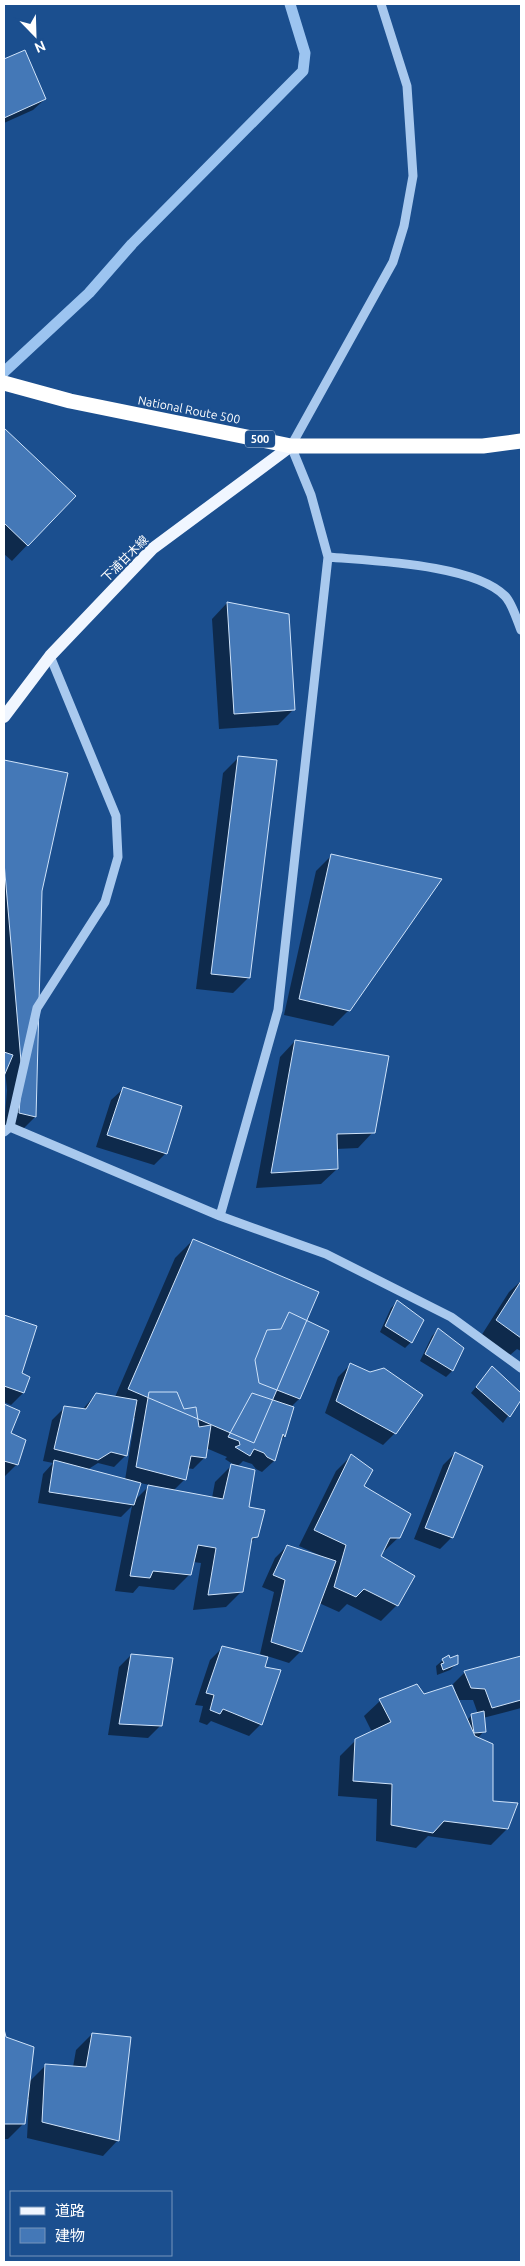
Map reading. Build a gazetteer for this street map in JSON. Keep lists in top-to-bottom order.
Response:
{
  "streets": {
    "highway": ["National Route 500", "500"],
    "main road": ["下浦甘木線"]
  },
  "crossings": [
    ["National Route 500", "下浦甘木線"]
  ],
  "legend": ["道路", "建物"],
  "north": "bottom right"
}
